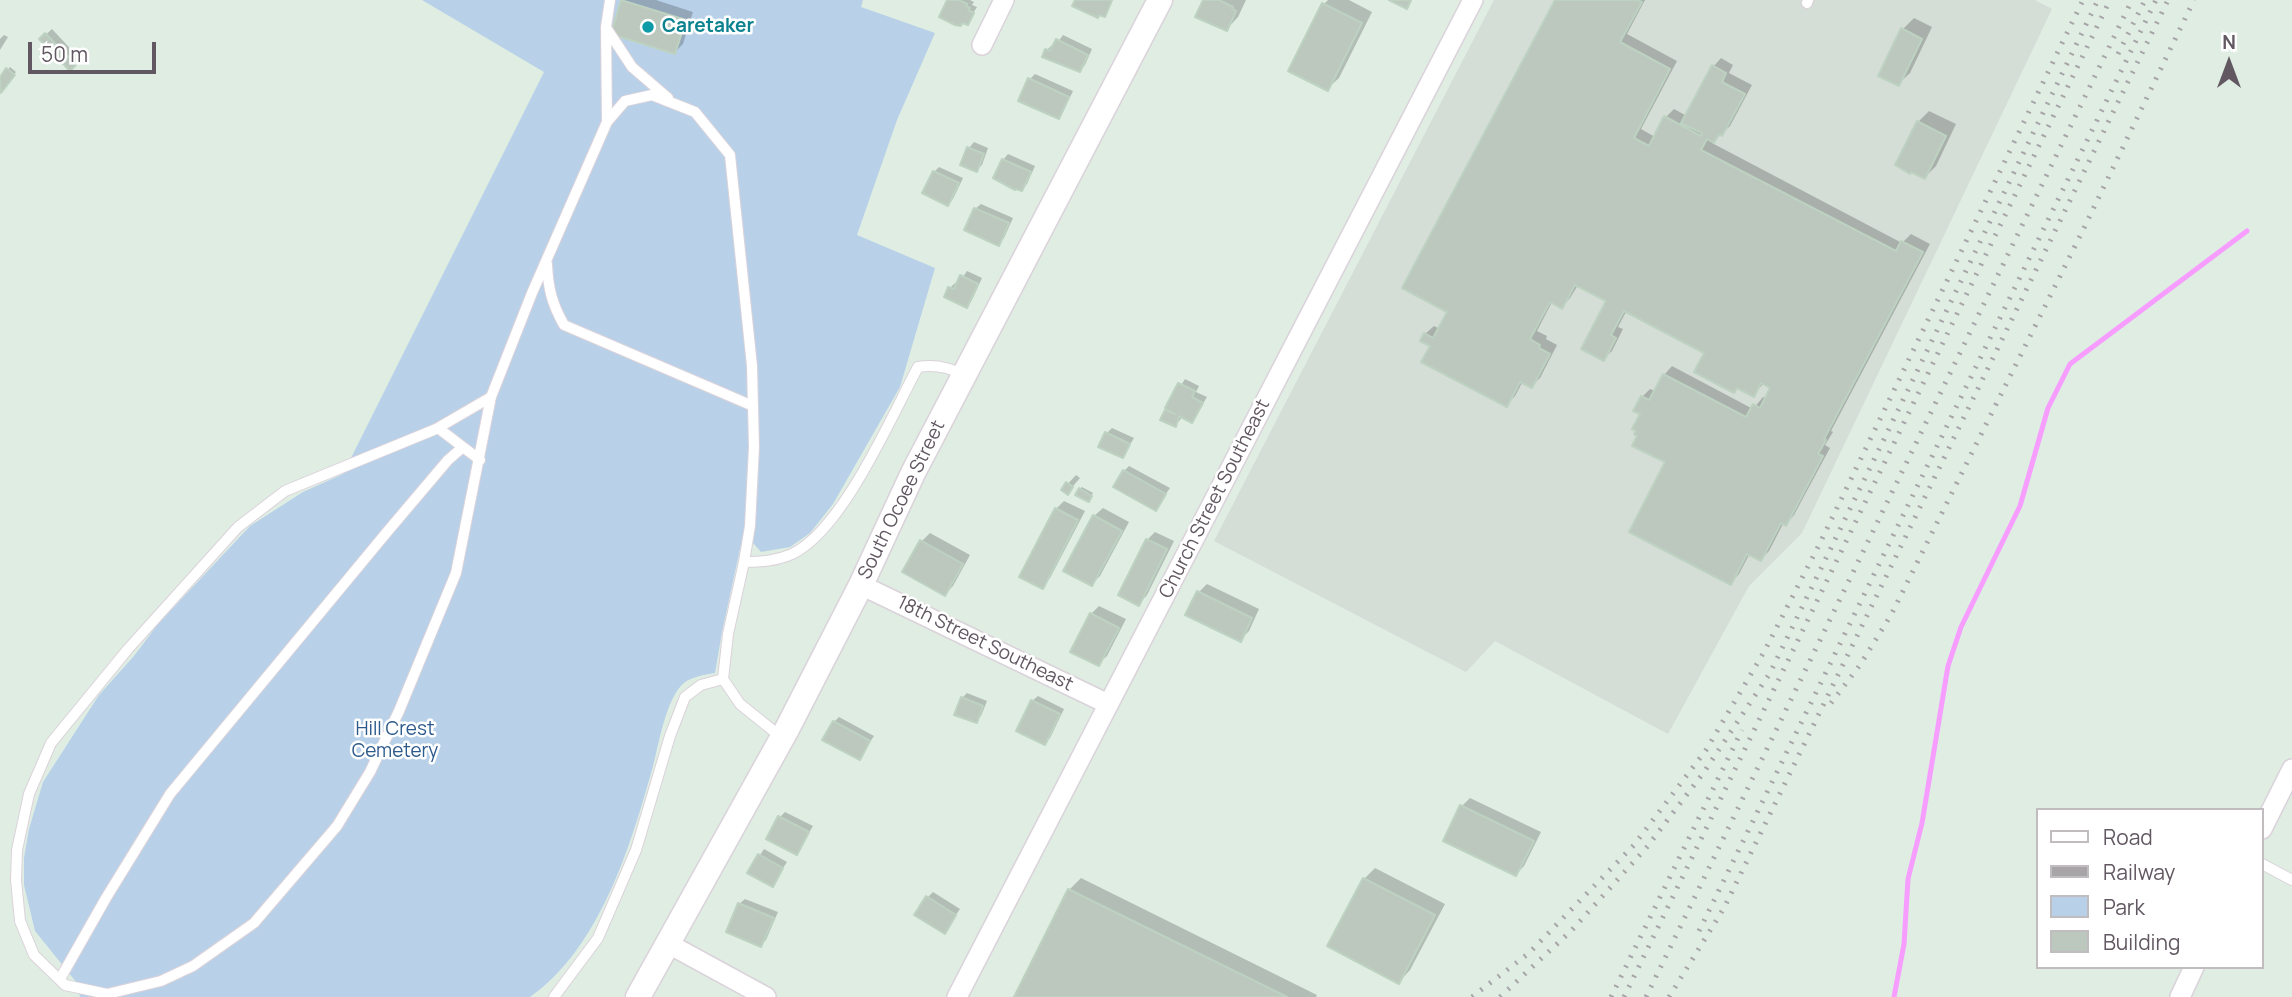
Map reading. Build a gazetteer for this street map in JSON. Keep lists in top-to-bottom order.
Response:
{
  "streets": {
    "street": ["Church Street Southeast", "South Ocoee Street", "18th Street Southeast"]
  },
  "crossings": [
    ["Church Street Southeast", "18th Street Southeast"],
    ["South Ocoee Street", "18th Street Southeast"]
  ],
  "parks": ["Hill Crest Cemetery"],
  "places": ["Caretaker"],
  "legend": [
    "Road",
    "Railway",
    "Park",
    "Building"
  ],
  "scale_bar": "50 m",
  "north": "top"
}
